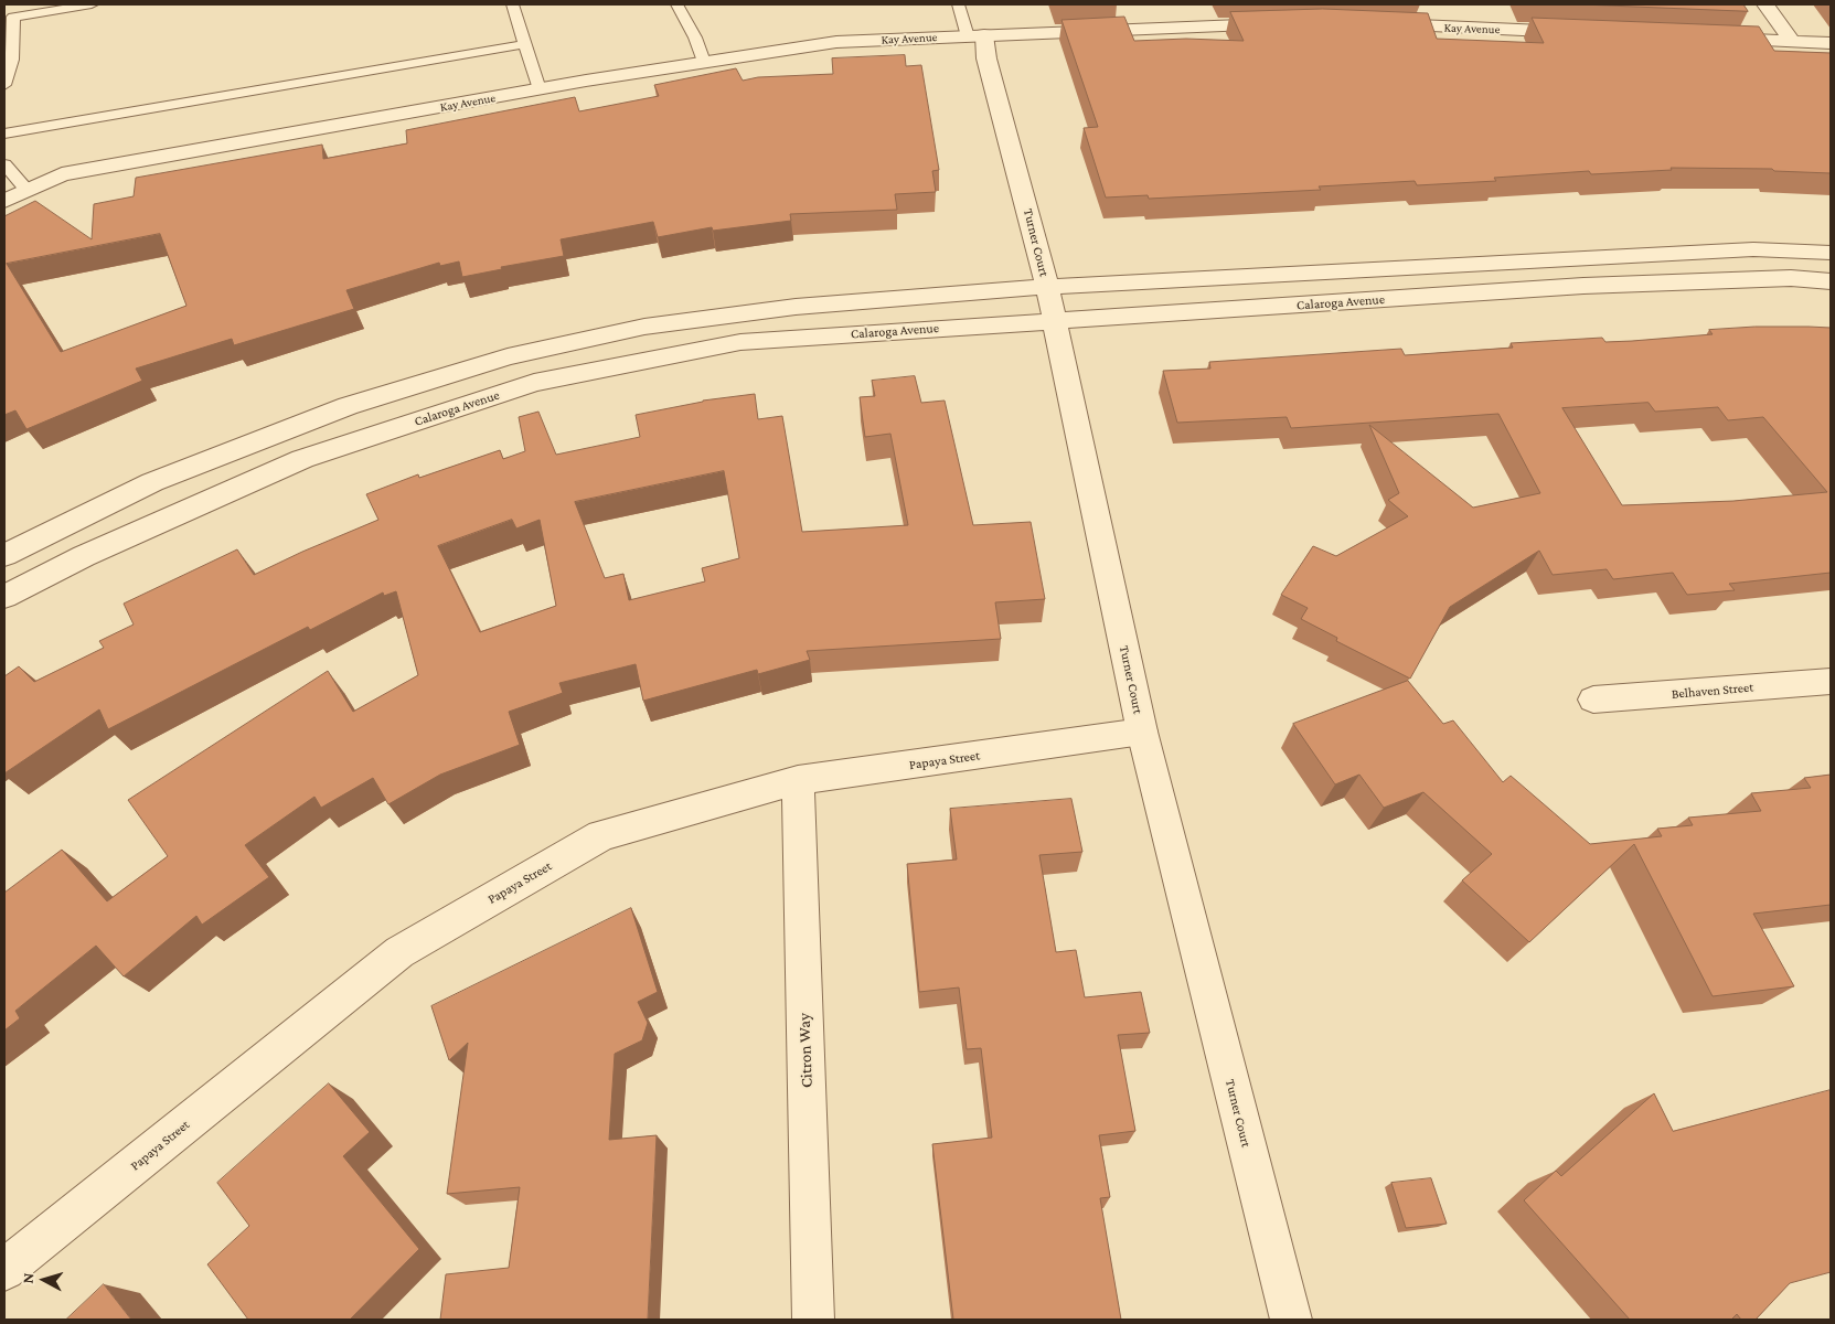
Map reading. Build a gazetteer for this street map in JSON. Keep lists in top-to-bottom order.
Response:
{
  "streets": {
    "street": [
      "Kay Avenue",
      "Turner Court",
      "Calaroga Avenue",
      "Belhaven Street",
      "Papaya Street",
      "Citron Way"
    ]
  },
  "crossings": [
    ["Kay Avenue", "Turner Court"],
    ["Turner Court", "Calaroga Avenue"],
    ["Turner Court", "Papaya Street"],
    ["Papaya Street", "Citron Way"]
  ],
  "north": "left"
}
